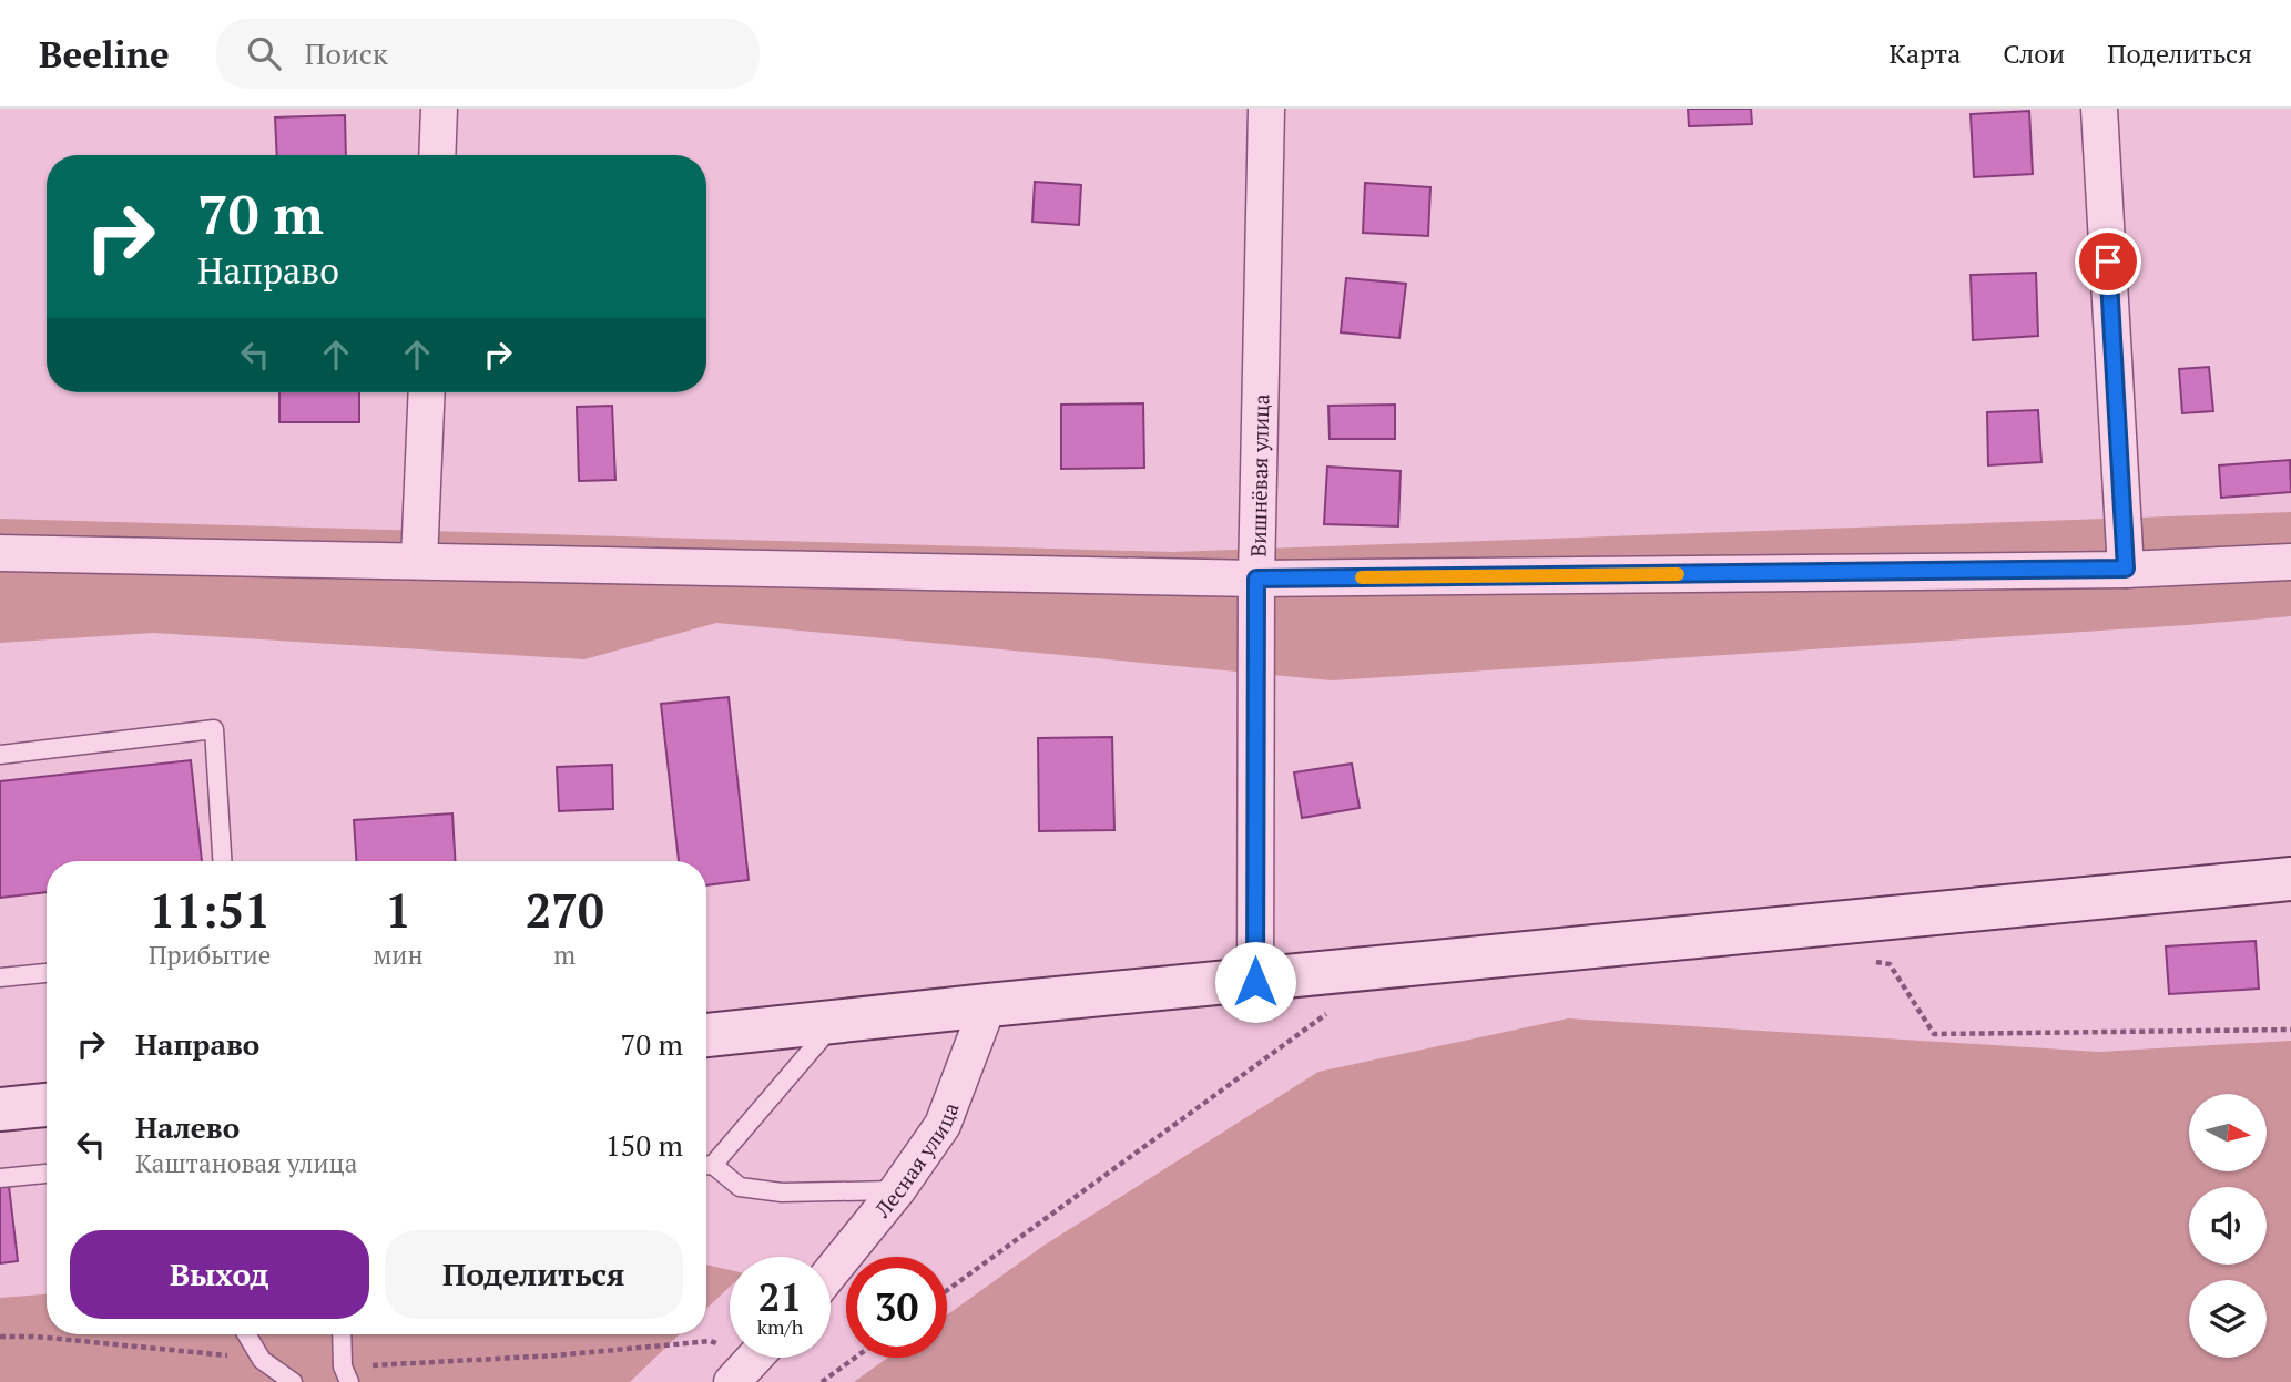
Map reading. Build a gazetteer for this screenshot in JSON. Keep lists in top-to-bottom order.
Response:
{
  "streets": {
    "street": ["Вишнёвая улица", "Лесная улица"]
  },
  "north": "right",
  "page": {
    "header": "Beeline",
    "search": "Поиск",
    "nav": ["Карта", "Слои", "Поделиться"],
    "turn": ["70 m", "Направо"],
    "eta": [
      "11:51",
      "Прибытие",
      "1",
      "мин",
      "270",
      "m"
    ],
    "list": [
      {
        "name": "Направо",
        "value": "70 m"
      },
      {
        "name": "Налево",
        "note": "Каштановая улица",
        "value": "150 m"
      }
    ],
    "buttons": ["Выход", "Поделиться"],
    "speed": "21 km/h",
    "limit": "30"
  }
}
